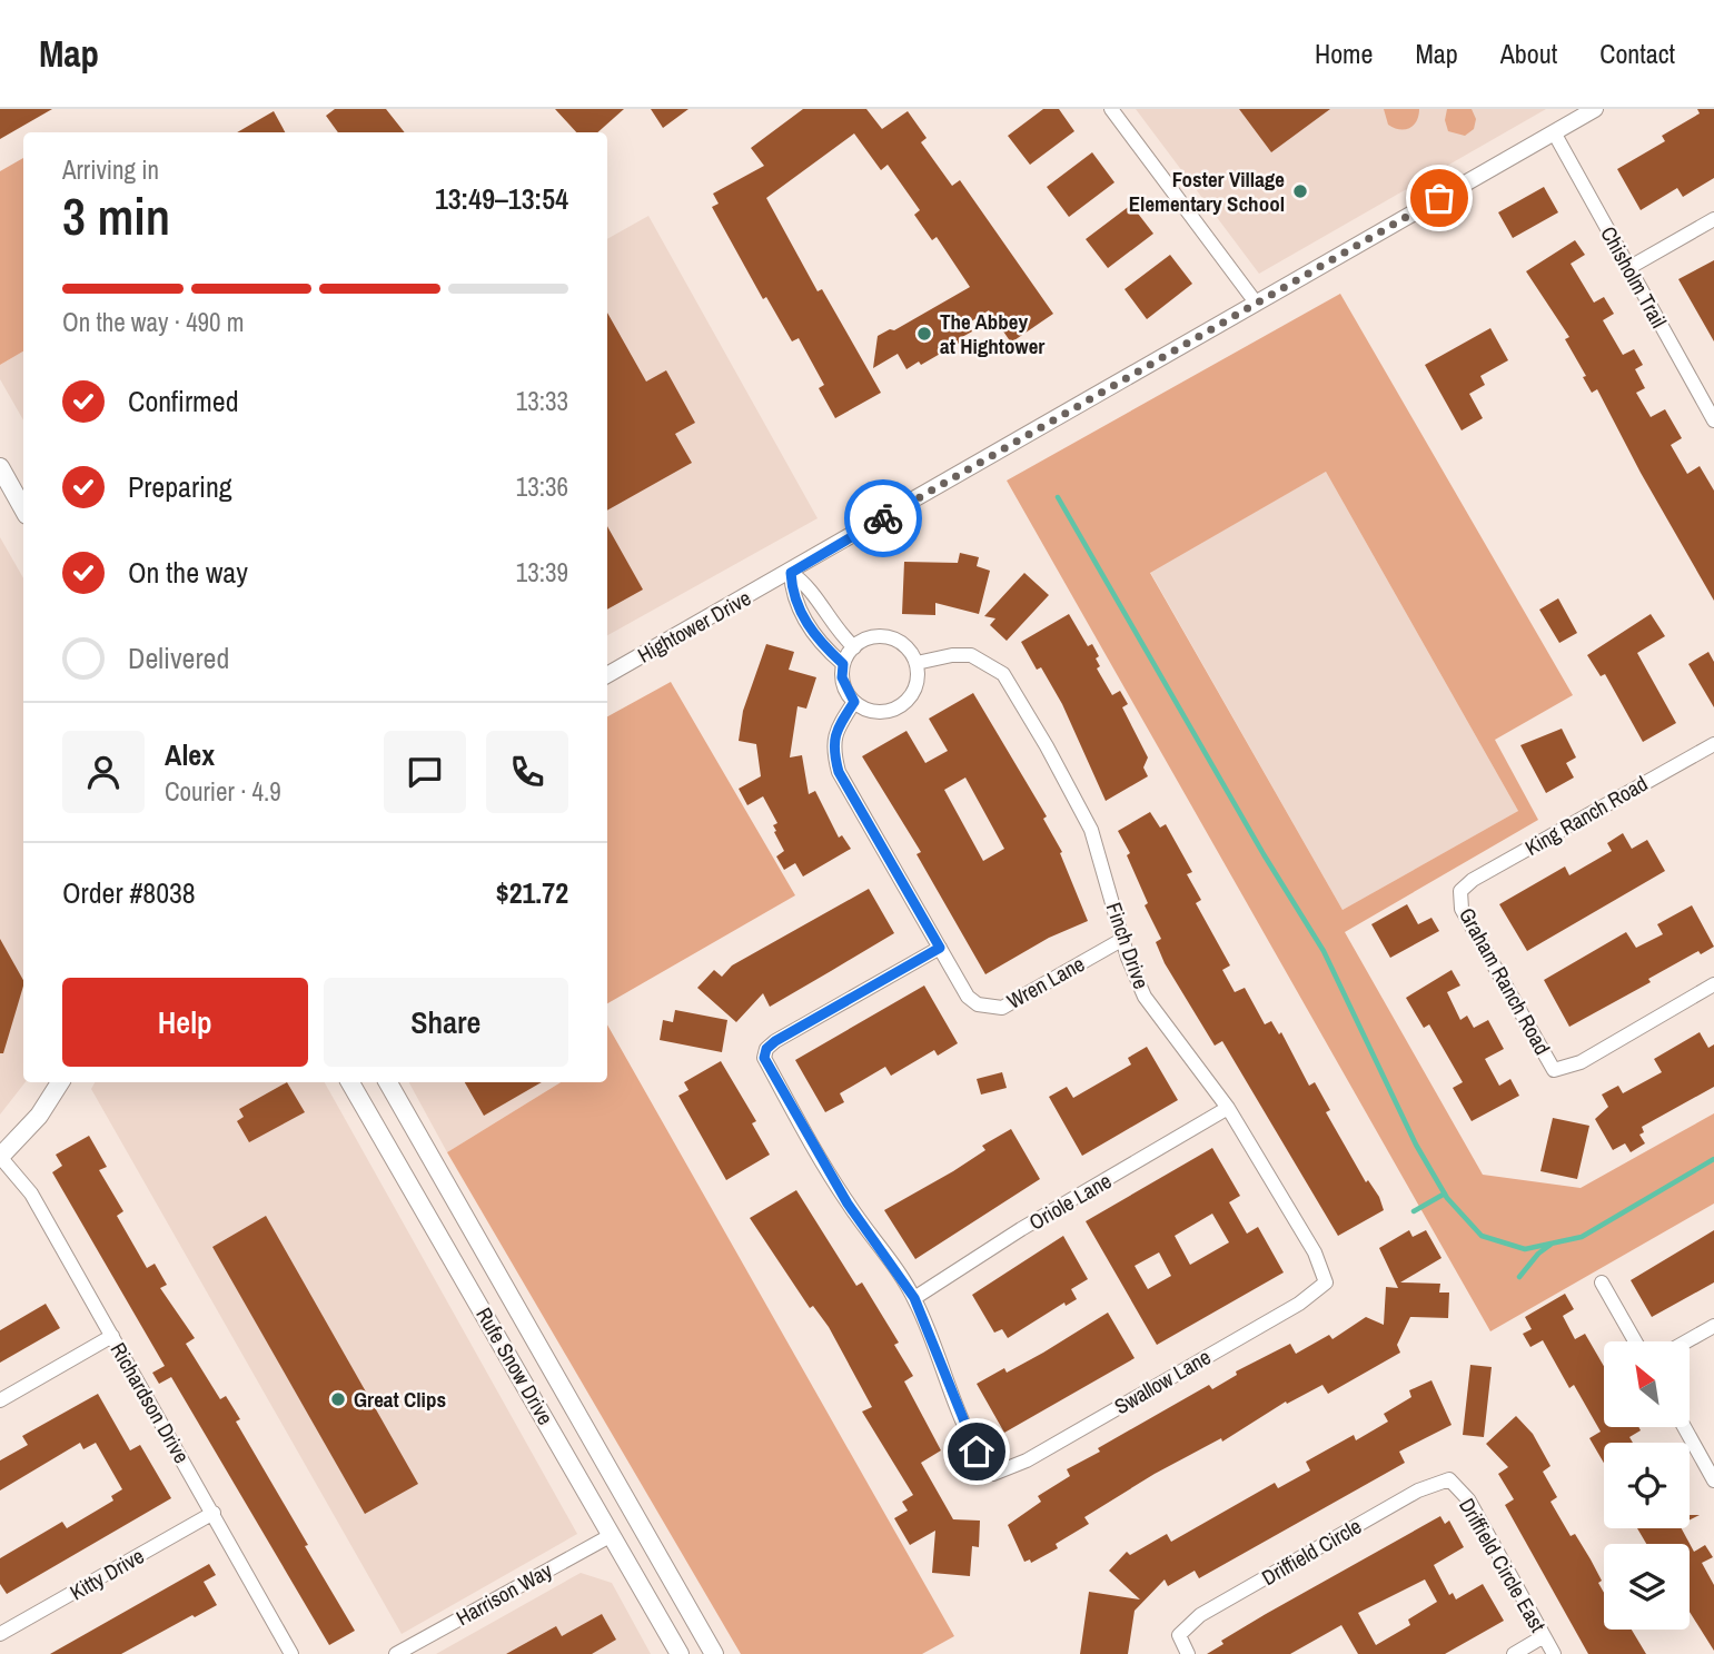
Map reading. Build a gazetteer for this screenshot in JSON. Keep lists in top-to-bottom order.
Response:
{
  "streets": {
    "main road": ["Rufe Snow Drive"],
    "street": [
      "Chisholm Trail",
      "Hightower Drive",
      "King Ranch Road",
      "Finch Drive",
      "Graham Ranch Road",
      "Wren Lane",
      "Oriole Lane",
      "Swallow Lane",
      "Richardson Drive",
      "Driffield Circle",
      "Driffield Circle East",
      "Kitty Drive",
      "Harrison Way"
    ]
  },
  "crossings": [
    ["Chisholm Trail", "Hightower Drive"],
    ["King Ranch Road", "Graham Ranch Road"],
    ["Finch Drive", "Wren Lane"],
    ["Finch Drive", "Oriole Lane"],
    ["Finch Drive", "Swallow Lane"],
    ["Oriole Lane", "Swallow Lane"],
    ["Rufe Snow Drive", "Harrison Way"],
    ["Richardson Drive", "Kitty Drive"],
    ["Driffield Circle", "Driffield Circle East"]
  ],
  "places": ["Foster Village Elementary School", "The Abbey at Hightower", "Great Clips"],
  "north": "top left",
  "page": {
    "header": "Map",
    "nav": [
      "Home",
      "Map",
      "About",
      "Contact"
    ],
    "heading": ["3 min", "Arriving in", "13:49–13:54"],
    "panel": [
      "Alex",
      "Courier · 4.9",
      "Order #8038",
      "$21.72"
    ],
    "bar": "On the way · 490 m",
    "list": [
      ["Confirmed", "13:33"],
      ["Preparing", "13:36"],
      ["On the way", "13:39"],
      "Delivered"
    ],
    "buttons": ["Help", "Share"]
  }
}
